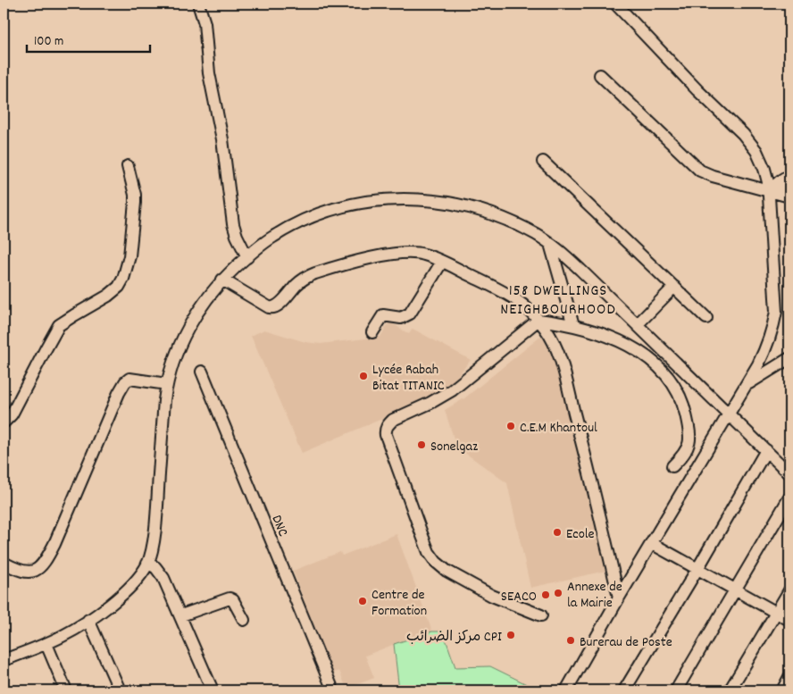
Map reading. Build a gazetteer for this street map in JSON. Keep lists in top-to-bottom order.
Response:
{
  "streets": {
    "street": ["DNC"]
  },
  "districts": ["158 DWELLINGS NEIGHBOURHOOD"],
  "places": [
    "Lycée Rabah Bitat TITANIC",
    "C.E.M Khantoul",
    "Sonelgaz",
    "Ecole",
    "Annexe de la Mairie",
    "SEACO",
    "Centre de Formation",
    "مركز الضرائب CPI",
    "Burerau de Poste"
  ],
  "scale_bar": "100 m"
}
